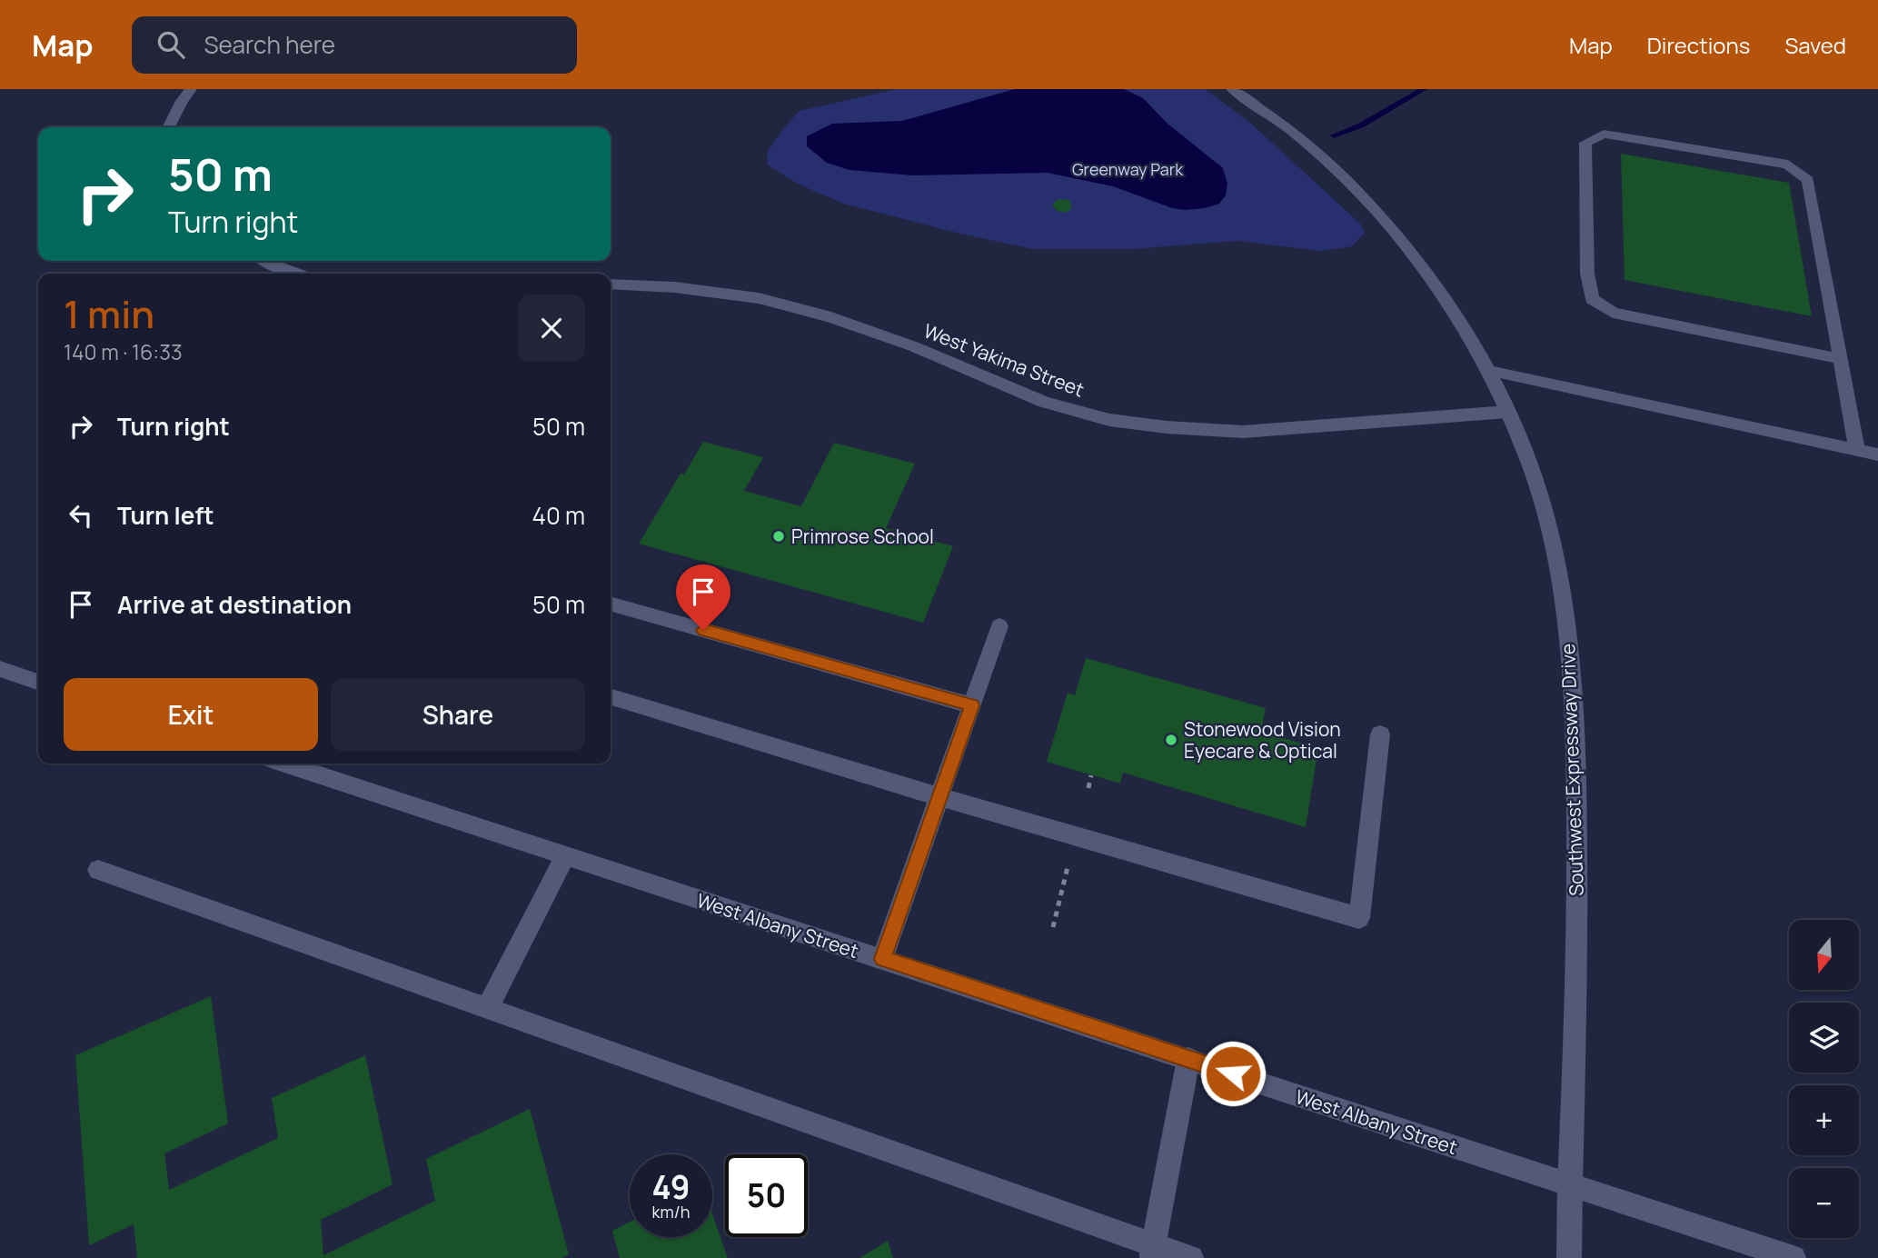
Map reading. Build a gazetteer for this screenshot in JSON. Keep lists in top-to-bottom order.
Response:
{
  "streets": {
    "street": ["West Yakima Street", "Southwest Expressway Drive", "West Albany Street"]
  },
  "crossings": [
    ["West Yakima Street", "Southwest Expressway Drive"],
    ["Southwest Expressway Drive", "West Albany Street"]
  ],
  "parks": ["Greenway Park"],
  "places": ["Primrose School", "Stonewood Vision Eyecare & Optical"],
  "north": "bottom",
  "page": {
    "header": "Map",
    "search": "Search here",
    "nav": ["Map", "Directions", "Saved"],
    "turn": ["50 m", "Turn right"],
    "heading": ["1 min", "140 m · 16:33"],
    "list": [
      {
        "name": "Turn right",
        "value": "50 m"
      },
      {
        "name": "Turn left",
        "value": "40 m"
      },
      {
        "name": "Arrive at destination",
        "value": "50 m"
      }
    ],
    "buttons": ["Exit", "Share"],
    "map_buttons": ["+", "−"],
    "speed": "49 km/h",
    "limit": "50"
  }
}
